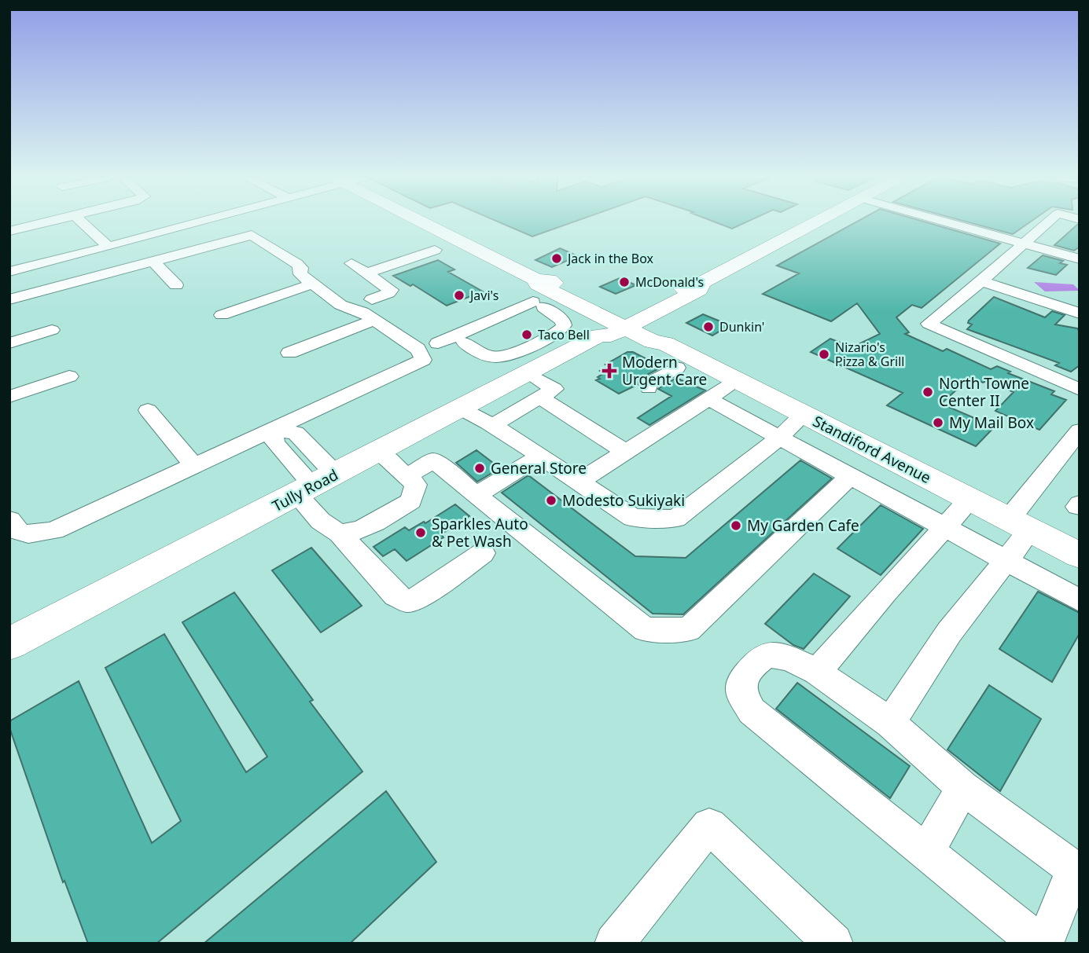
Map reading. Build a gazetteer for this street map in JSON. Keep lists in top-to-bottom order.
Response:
{
  "streets": {
    "main road": ["Standiford Avenue", "Tully Road"]
  },
  "crossings": [
    ["Standiford Avenue", "Tully Road"]
  ],
  "places": {
    "other": [
      "Jack in the Box",
      "McDonald's",
      "Javi's",
      "Dunkin'",
      "Taco Bell",
      "Nizario's Pizza & Grill",
      "North Towne Center II",
      "My Mail Box",
      "General Store",
      "Modesto Sukiyaki",
      "My Garden Cafe",
      "Sparkles Auto & Pet Wash"
    ],
    "health": ["Modern Urgent Care"]
  }
}
